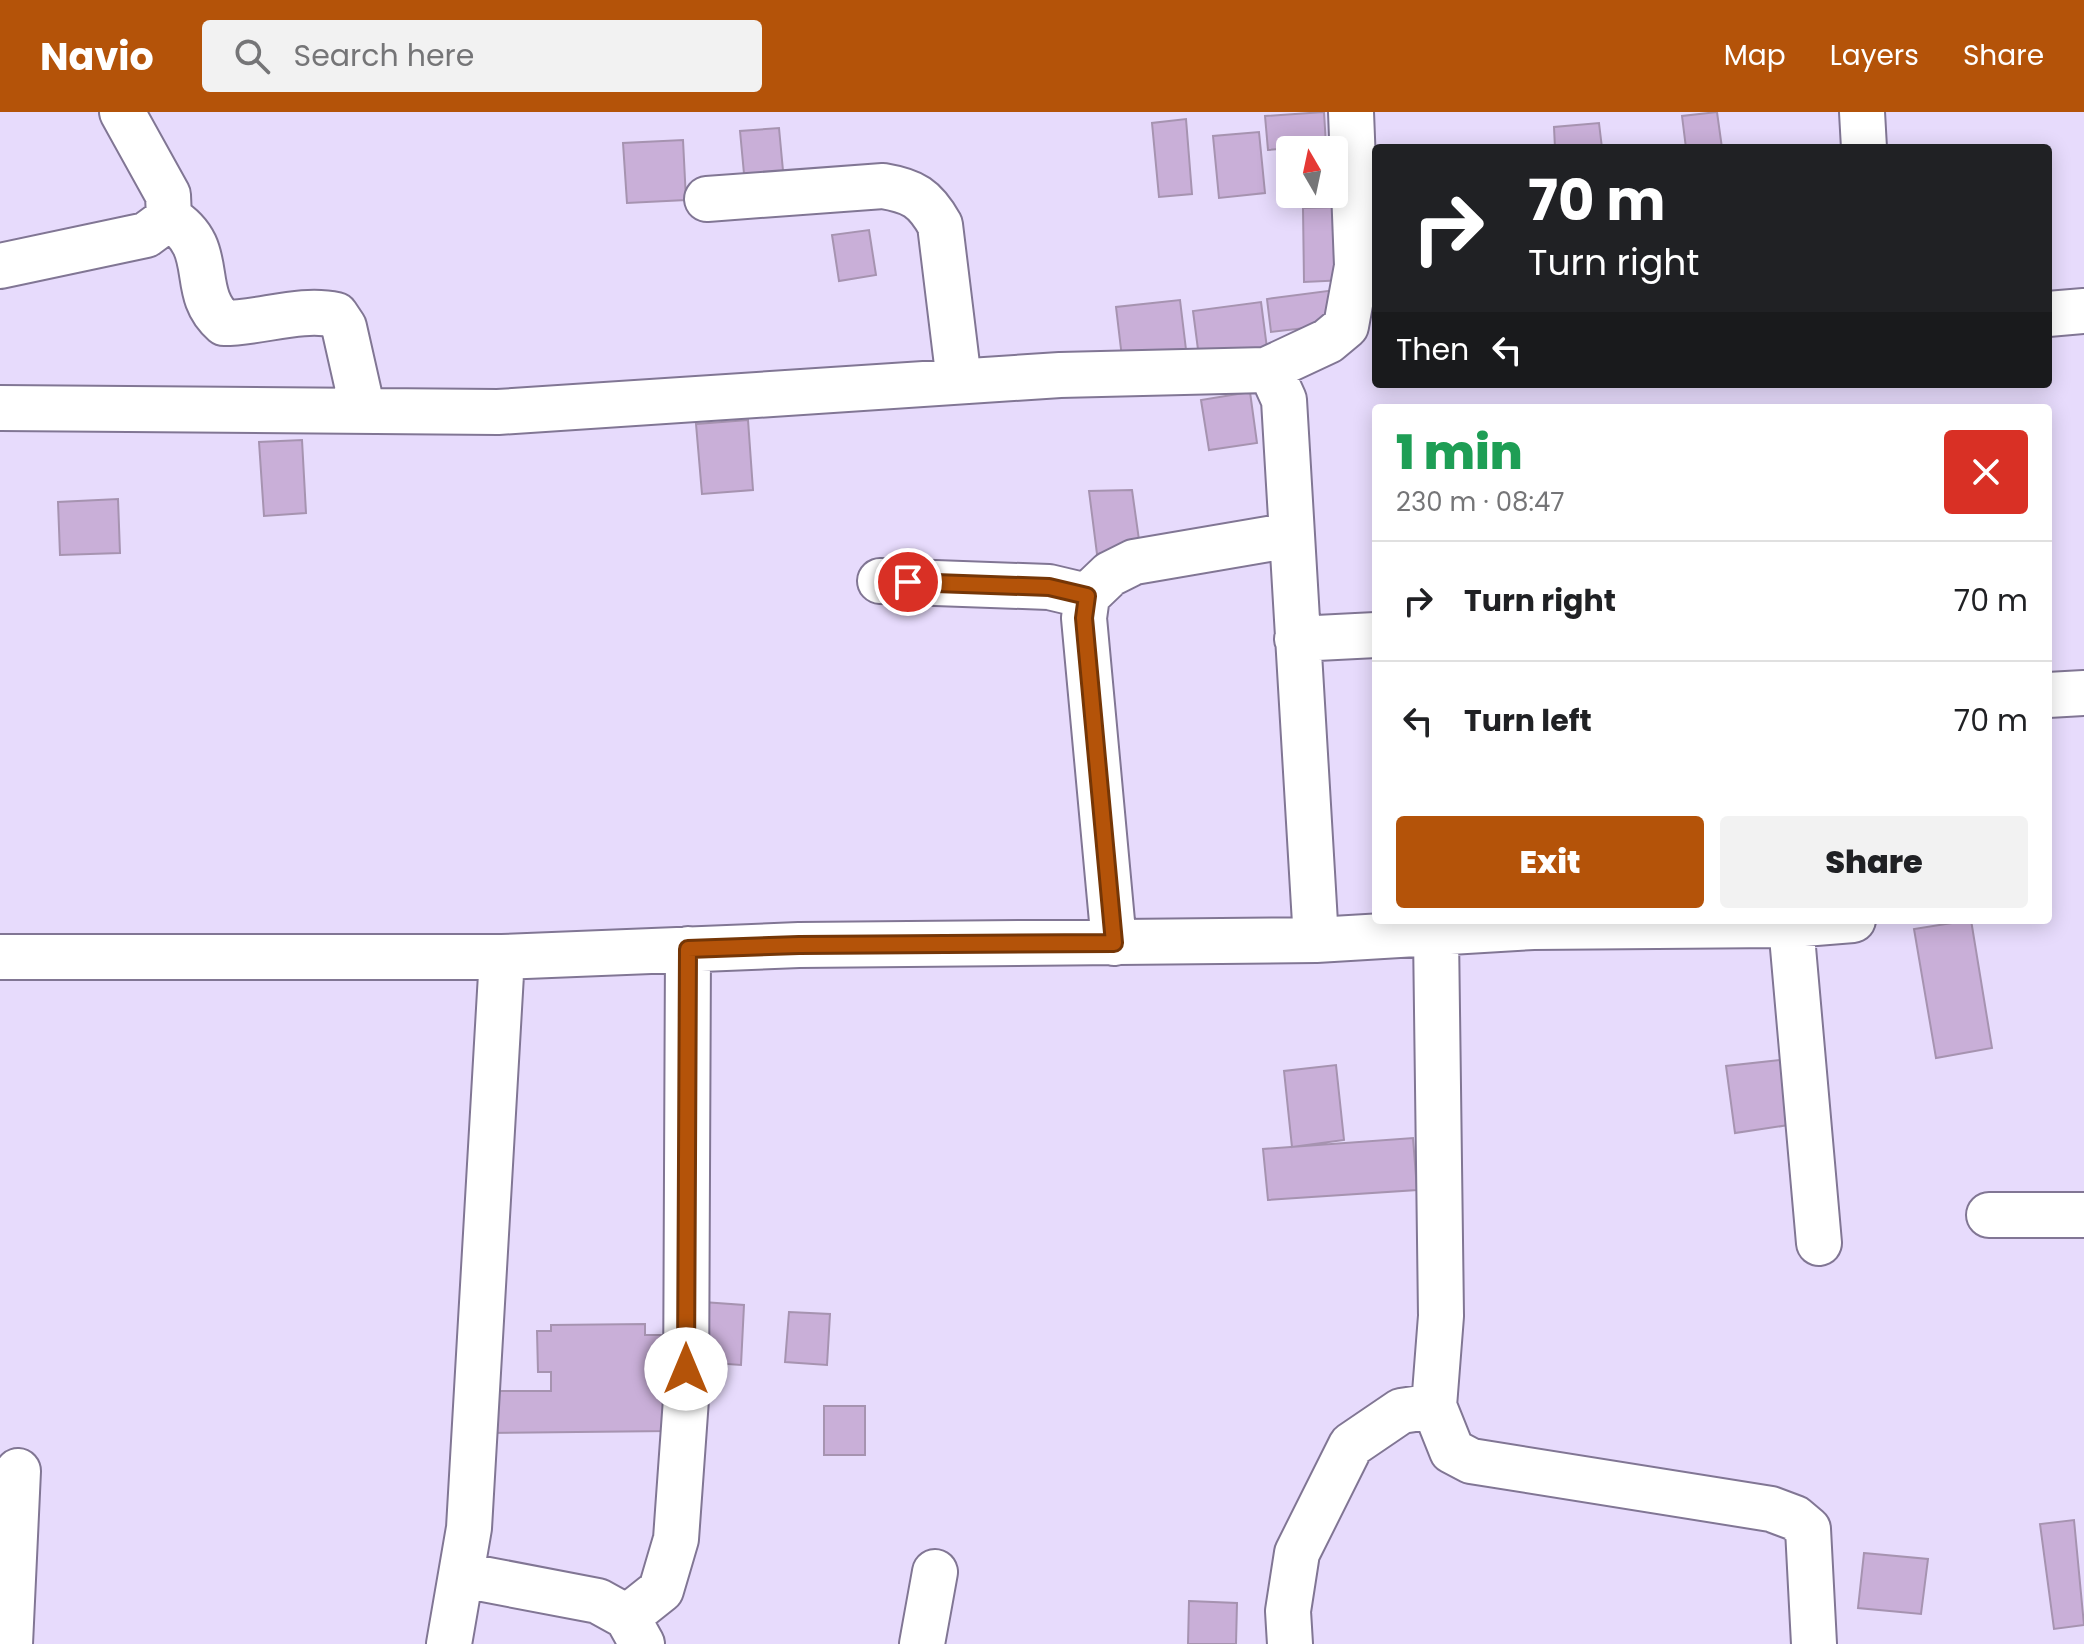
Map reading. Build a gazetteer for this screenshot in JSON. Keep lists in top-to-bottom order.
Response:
{
  "north": "top",
  "page": {
    "header": "Navio",
    "search": "Search here",
    "nav": ["Map", "Layers", "Share"],
    "turn": ["70 m", "Turn right"],
    "then": "Then",
    "heading": ["1 min", "230 m · 08:47"],
    "list": [
      {
        "name": "Turn right",
        "value": "70 m"
      },
      {
        "name": "Turn left",
        "value": "70 m"
      }
    ],
    "buttons": ["Exit", "Share"]
  }
}
